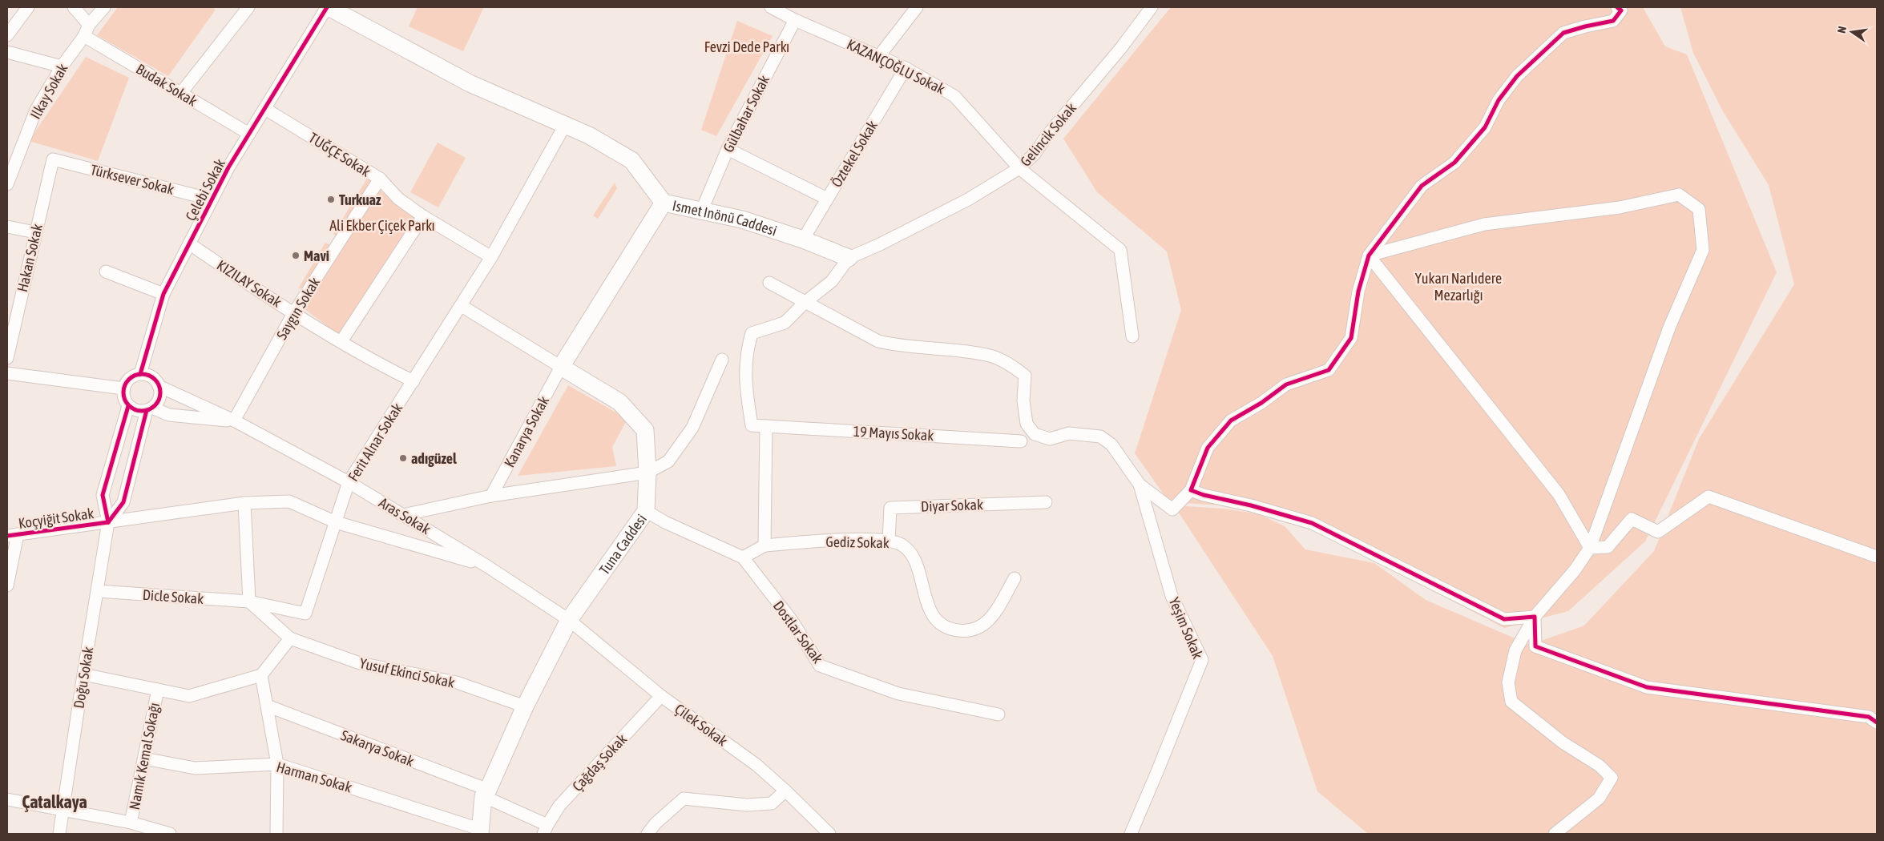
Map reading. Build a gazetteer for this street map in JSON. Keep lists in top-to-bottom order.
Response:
{
  "streets": {
    "street": [
      "KAZANÇOĞLU Sokak",
      "Budak Sokak",
      "Ilkay Sokak",
      "Gülbahar Sokak",
      "Gelincik Sokak",
      "Öztekel Sokak",
      "TUĞÇE Sokak",
      "Türksever Sokak",
      "Çelebi Sokak",
      "Ismet Inönü Caddesi",
      "Hakan Sokak",
      "KIZILAY Sokak",
      "Saygın Sokak",
      "Kanarya Sokak",
      "19 Mayıs Sokak",
      "Ferit Alnar Sokak",
      "Diyar Sokak",
      "Aras Sokak",
      "Koçyiğit Sokak",
      "Gediz Sokak",
      "Tuna Caddesi",
      "Dicle Sokak",
      "Yeşim Sokak",
      "Dostlar Sokak",
      "Yusuf Ekinci Sokak",
      "Doğu Sokak",
      "Çilek Sokak",
      "Sakarya Sokak",
      "Namık Kemal Sokağı",
      "Çağdaş Sokak",
      "Harman Sokak"
    ]
  },
  "crossings": [
    ["KAZANÇOĞLU Sokak", "Gülbahar Sokak"],
    ["KAZANÇOĞLU Sokak", "Gelincik Sokak"],
    ["KAZANÇOĞLU Sokak", "Öztekel Sokak"],
    ["Budak Sokak", "Ilkay Sokak"],
    ["Budak Sokak", "Çelebi Sokak"],
    ["Gülbahar Sokak", "Ismet Inönü Caddesi"],
    ["Gelincik Sokak", "Ismet Inönü Caddesi"],
    ["Öztekel Sokak", "Ismet Inönü Caddesi"],
    ["TUĞÇE Sokak", "Çelebi Sokak"],
    ["TUĞÇE Sokak", "Saygın Sokak"],
    ["TUĞÇE Sokak", "Ferit Alnar Sokak"],
    ["Türksever Sokak", "Çelebi Sokak"],
    ["Türksever Sokak", "Hakan Sokak"],
    ["Çelebi Sokak", "Ismet Inönü Caddesi"],
    ["Çelebi Sokak", "KIZILAY Sokak"],
    ["Çelebi Sokak", "Aras Sokak"],
    ["Ismet Inönü Caddesi", "Ferit Alnar Sokak"],
    ["KIZILAY Sokak", "Saygın Sokak"],
    ["KIZILAY Sokak", "Ferit Alnar Sokak"],
    ["Saygın Sokak", "Aras Sokak"],
    ["Kanarya Sokak", "Tuna Caddesi"],
    ["Ferit Alnar Sokak", "Aras Sokak"],
    ["Ferit Alnar Sokak", "Koçyiğit Sokak"],
    ["Ferit Alnar Sokak", "Dicle Sokak"],
    ["Diyar Sokak", "Gediz Sokak"],
    ["Aras Sokak", "Koçyiğit Sokak"],
    ["Aras Sokak", "Tuna Caddesi"],
    ["Aras Sokak", "Çilek Sokak"],
    ["Koçyiğit Sokak", "Doğu Sokak"],
    ["Tuna Caddesi", "Dostlar Sokak"],
    ["Tuna Caddesi", "Yusuf Ekinci Sokak"],
    ["Tuna Caddesi", "Çilek Sokak"],
    ["Tuna Caddesi", "Sakarya Sokak"],
    ["Tuna Caddesi", "Harman Sokak"],
    ["Dicle Sokak", "Doğu Sokak"],
    ["Çilek Sokak", "Çağdaş Sokak"],
    ["Sakarya Sokak", "Çağdaş Sokak"],
    ["Namık Kemal Sokağı", "Harman Sokak"]
  ],
  "districts": ["Çatalkaya"],
  "parks": ["Fevzi Dede Parkı", "Ali Ekber Çiçek Parkı", "Yukarı Narlıdere Mezarlığı"],
  "places": ["Turkuaz", "Mavi", "adıgüzel"],
  "north": "left"
}
